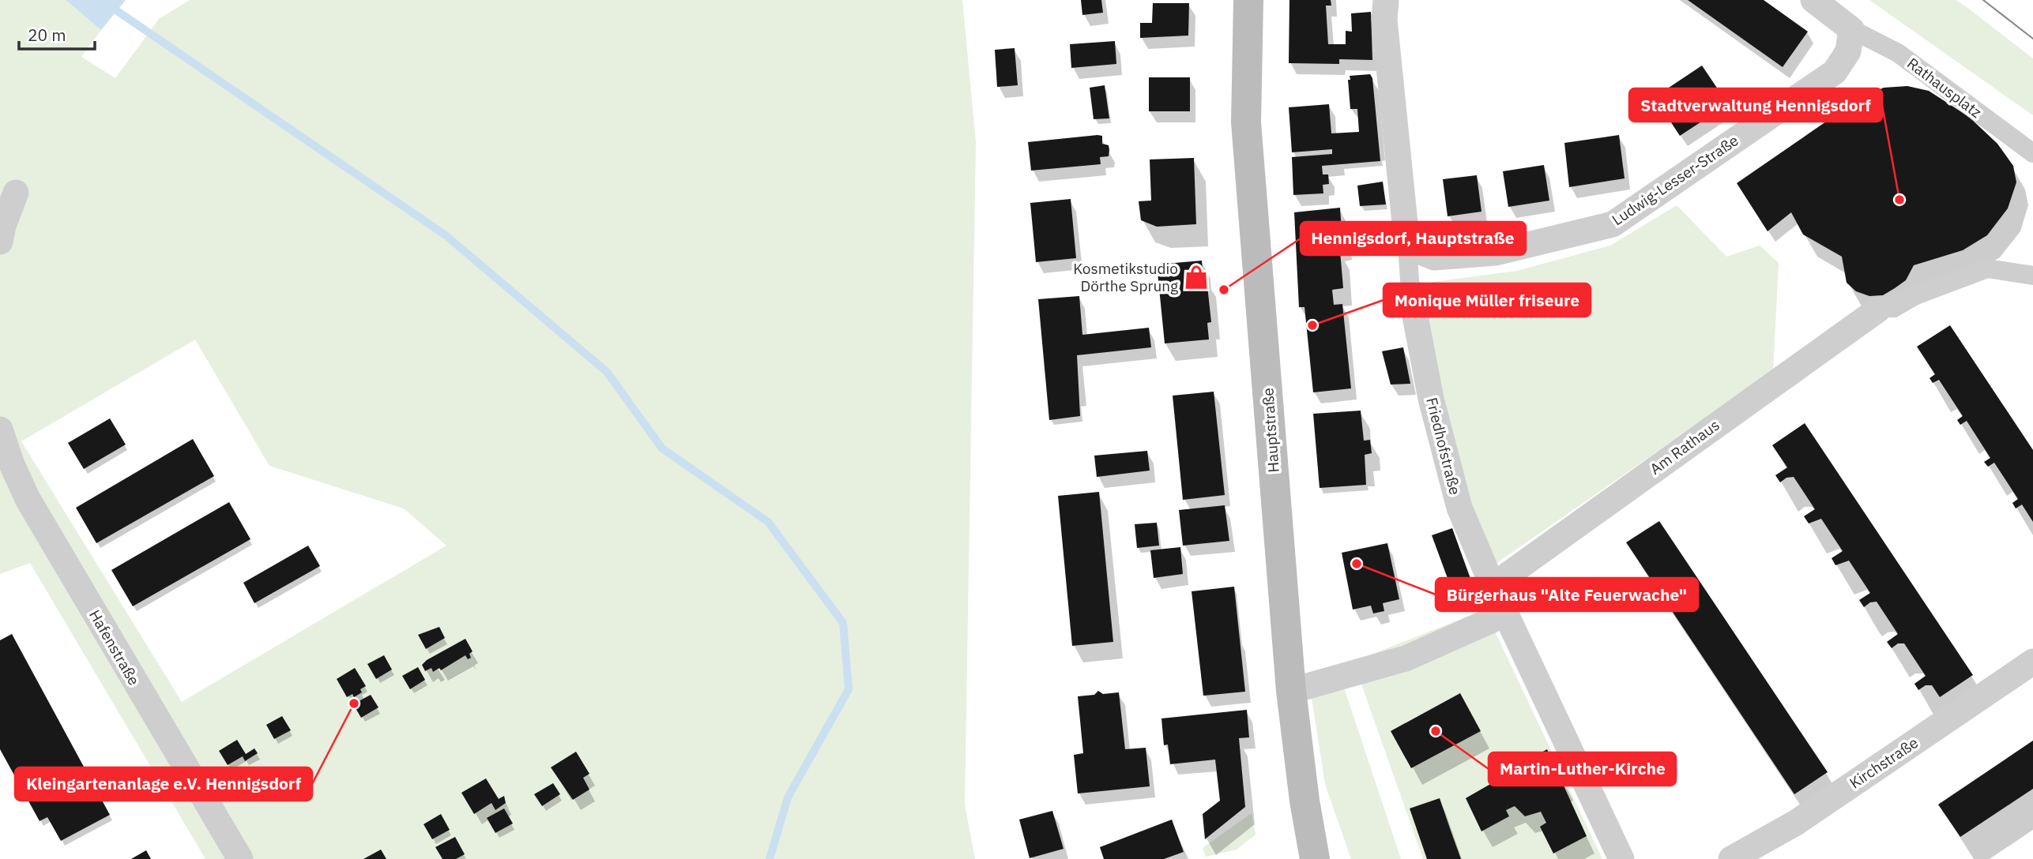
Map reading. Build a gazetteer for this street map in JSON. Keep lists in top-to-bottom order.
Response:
{
  "streets": {
    "main road": ["Hauptstraße"],
    "street": [
      "Rathausplatz",
      "Ludwig-Lesser-Straße",
      "Friedhofstraße",
      "Am Rathaus",
      "Hafenstraße",
      "Kirchstraße"
    ]
  },
  "crossings": [
    ["Rathausplatz", "Ludwig-Lesser-Straße"],
    ["Ludwig-Lesser-Straße", "Friedhofstraße"],
    ["Friedhofstraße", "Am Rathaus"]
  ],
  "places": {
    "other": [
      "Stadtverwaltung Hennigsdorf",
      "Hennigsdorf, Hauptstraße",
      "Monique Müller friseure",
      "Bürgerhaus \"Alte Feuerwache\"",
      "Kleingartenanlage e.V. Hennigsdorf",
      "Martin-Luther-Kirche"
    ],
    "shop": ["Kosmetikstudio Dörthe Sprung"]
  },
  "scale_bar": "20 m"
}
